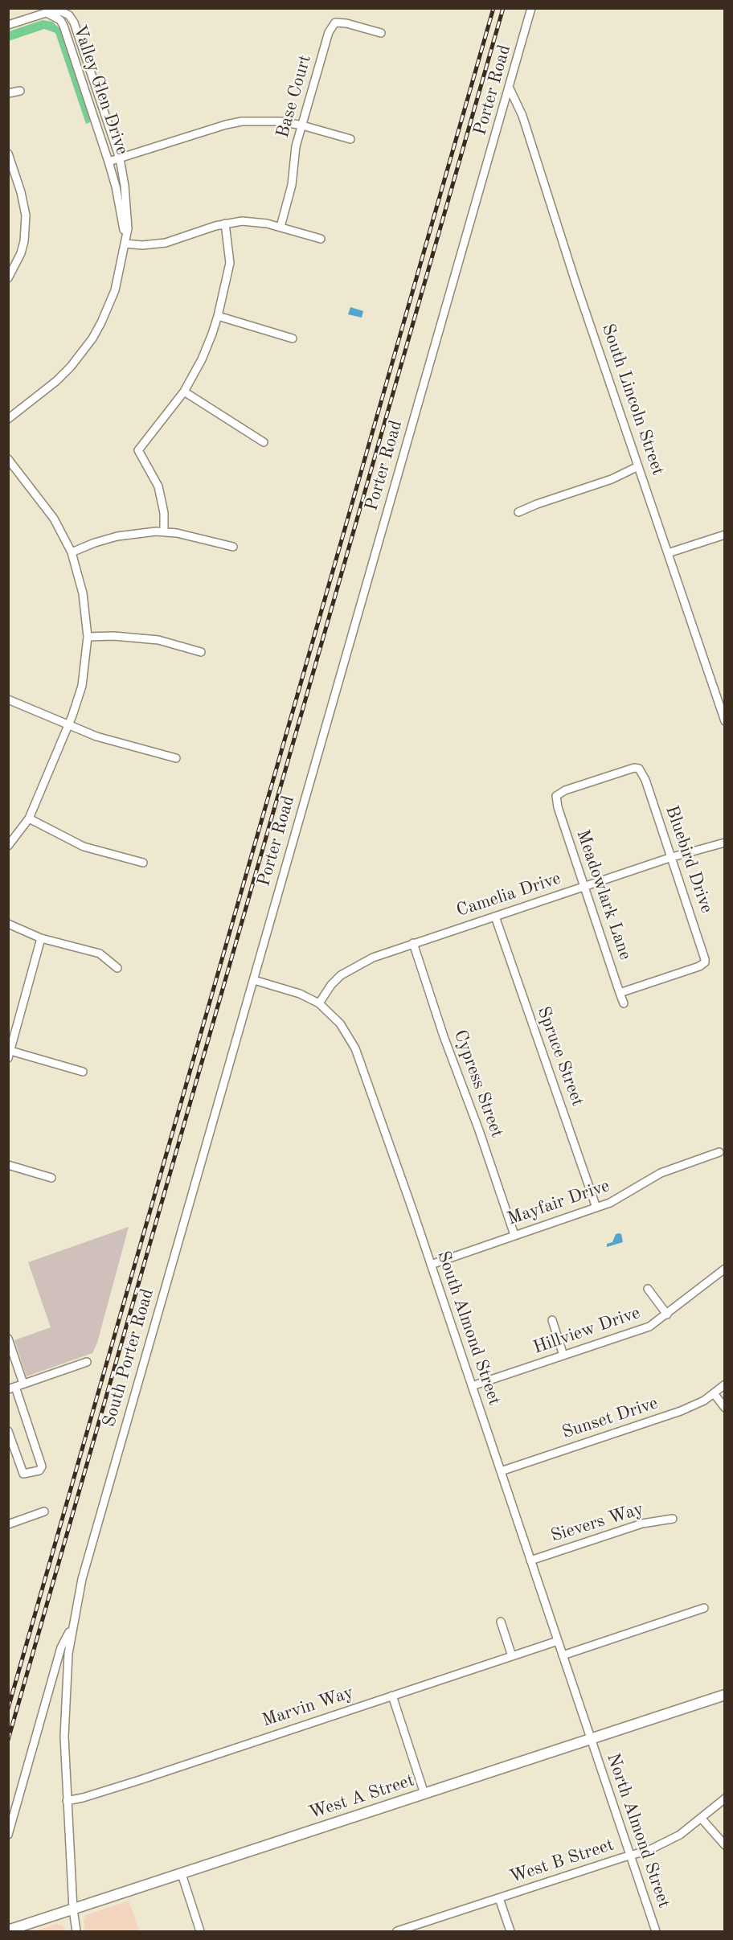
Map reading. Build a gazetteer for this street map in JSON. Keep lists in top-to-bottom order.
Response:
{
  "streets": {
    "main road": ["West A Street"],
    "street": [
      "Valley Glen Drive",
      "Porter Road",
      "Base Court",
      "South Lincoln Street",
      "Bluebird Drive",
      "Camelia Drive",
      "Meadowlark Lane",
      "Spruce Street",
      "Cypress Street",
      "Mayfair Drive",
      "South Almond Street",
      "Hillview Drive",
      "South Porter Road",
      "Sunset Drive",
      "Sievers Way",
      "Marvin Way",
      "North Almond Street",
      "West B Street"
    ]
  },
  "crossings": [
    ["Porter Road", "South Lincoln Street"],
    ["Porter Road", "South Porter Road"],
    ["Bluebird Drive", "Camelia Drive"],
    ["Bluebird Drive", "Meadowlark Lane"],
    ["Camelia Drive", "Meadowlark Lane"],
    ["Camelia Drive", "Spruce Street"],
    ["Camelia Drive", "Cypress Street"],
    ["Camelia Drive", "South Almond Street"],
    ["Spruce Street", "Mayfair Drive"],
    ["Cypress Street", "Mayfair Drive"],
    ["Mayfair Drive", "South Almond Street"],
    ["South Almond Street", "Hillview Drive"],
    ["South Almond Street", "South Porter Road"],
    ["South Almond Street", "Sunset Drive"],
    ["South Almond Street", "Sievers Way"],
    ["South Almond Street", "Marvin Way"],
    ["South Almond Street", "West A Street"],
    ["South Almond Street", "North Almond Street"],
    ["South Porter Road", "Marvin Way"],
    ["South Porter Road", "West A Street"],
    ["West A Street", "North Almond Street"],
    ["North Almond Street", "West B Street"]
  ]
}
